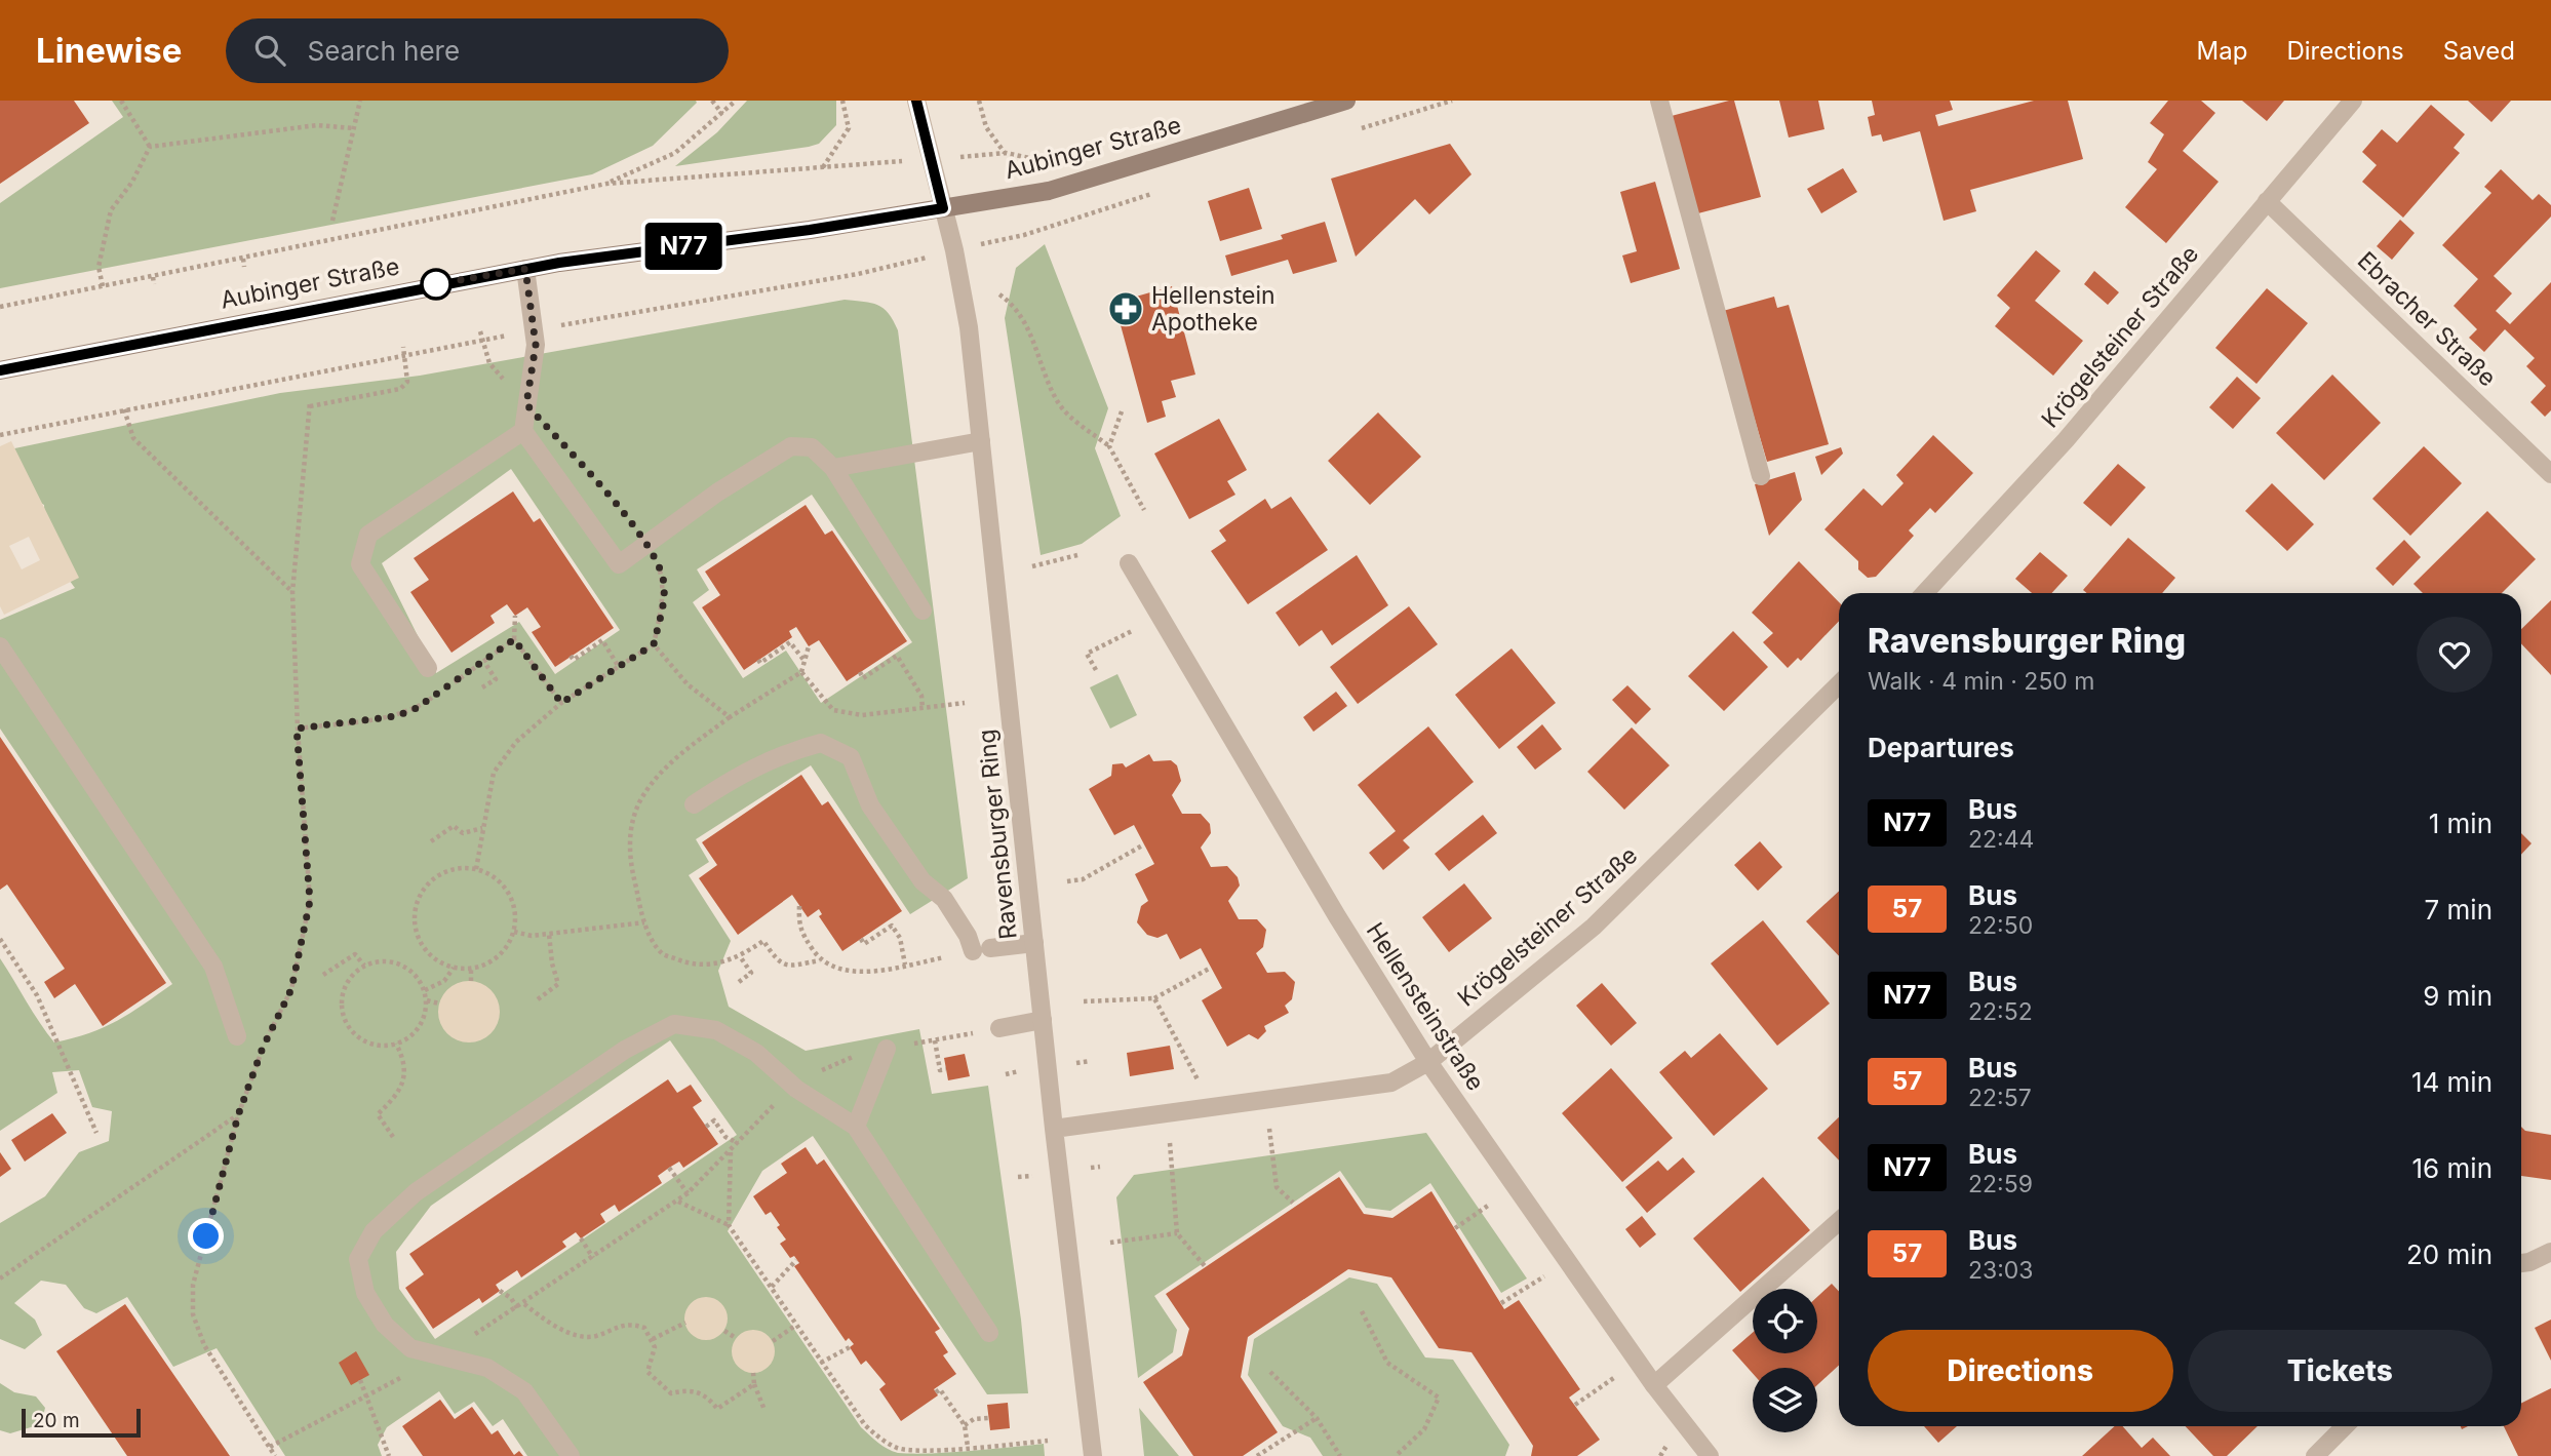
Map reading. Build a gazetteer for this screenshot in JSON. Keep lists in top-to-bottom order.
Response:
{
  "streets": {
    "main road": ["Aubinger Straße"],
    "street": [
      "Ebracher Straße",
      "Krögelsteiner Straße",
      "Ravensburger Ring",
      "Hellensteinstraße"
    ]
  },
  "crossings": [
    ["Aubinger Straße", "Ravensburger Ring"],
    ["Ebracher Straße", "Krögelsteiner Straße"],
    ["Krögelsteiner Straße", "Ravensburger Ring"],
    ["Krögelsteiner Straße", "Hellensteinstraße"]
  ],
  "places": {
    "pharmacy": ["Hellenstein Apotheke"]
  },
  "lines": ["bus line N77"],
  "scale_bar": "20 m",
  "page": {
    "header": "Linewise",
    "search": "Search here",
    "nav": ["Map", "Directions", "Saved"],
    "on_map": "N77",
    "heading": [
      ["Ravensburger Ring", "Walk · 4 min · 250 m"],
      "Departures"
    ],
    "list": [
      {
        "mark": "N77",
        "name": "Bus",
        "note": "22:44",
        "value": "1 min"
      },
      {
        "mark": "57",
        "name": "Bus",
        "note": "22:50",
        "value": "7 min"
      },
      {
        "mark": "N77",
        "name": "Bus",
        "note": "22:52",
        "value": "9 min"
      },
      {
        "mark": "57",
        "name": "Bus",
        "note": "22:57",
        "value": "14 min"
      },
      {
        "mark": "N77",
        "name": "Bus",
        "note": "22:59",
        "value": "16 min"
      },
      {
        "mark": "57",
        "name": "Bus",
        "note": "23:03",
        "value": "20 min"
      }
    ],
    "buttons": ["Directions", "Tickets"],
    "scale": "20 m"
  }
}
